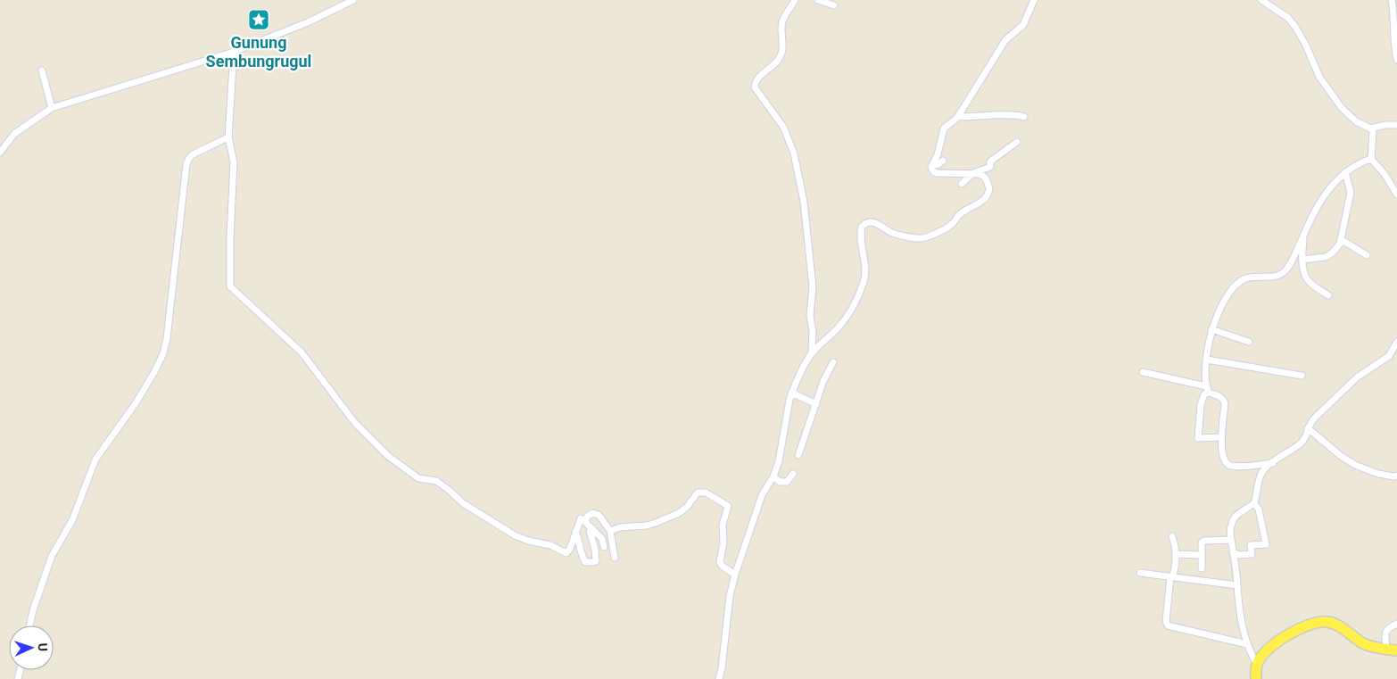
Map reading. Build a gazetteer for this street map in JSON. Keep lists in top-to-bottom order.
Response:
{
  "places": {
    "place": ["Gunung Sembungrugul"]
  },
  "north": "right"
}
